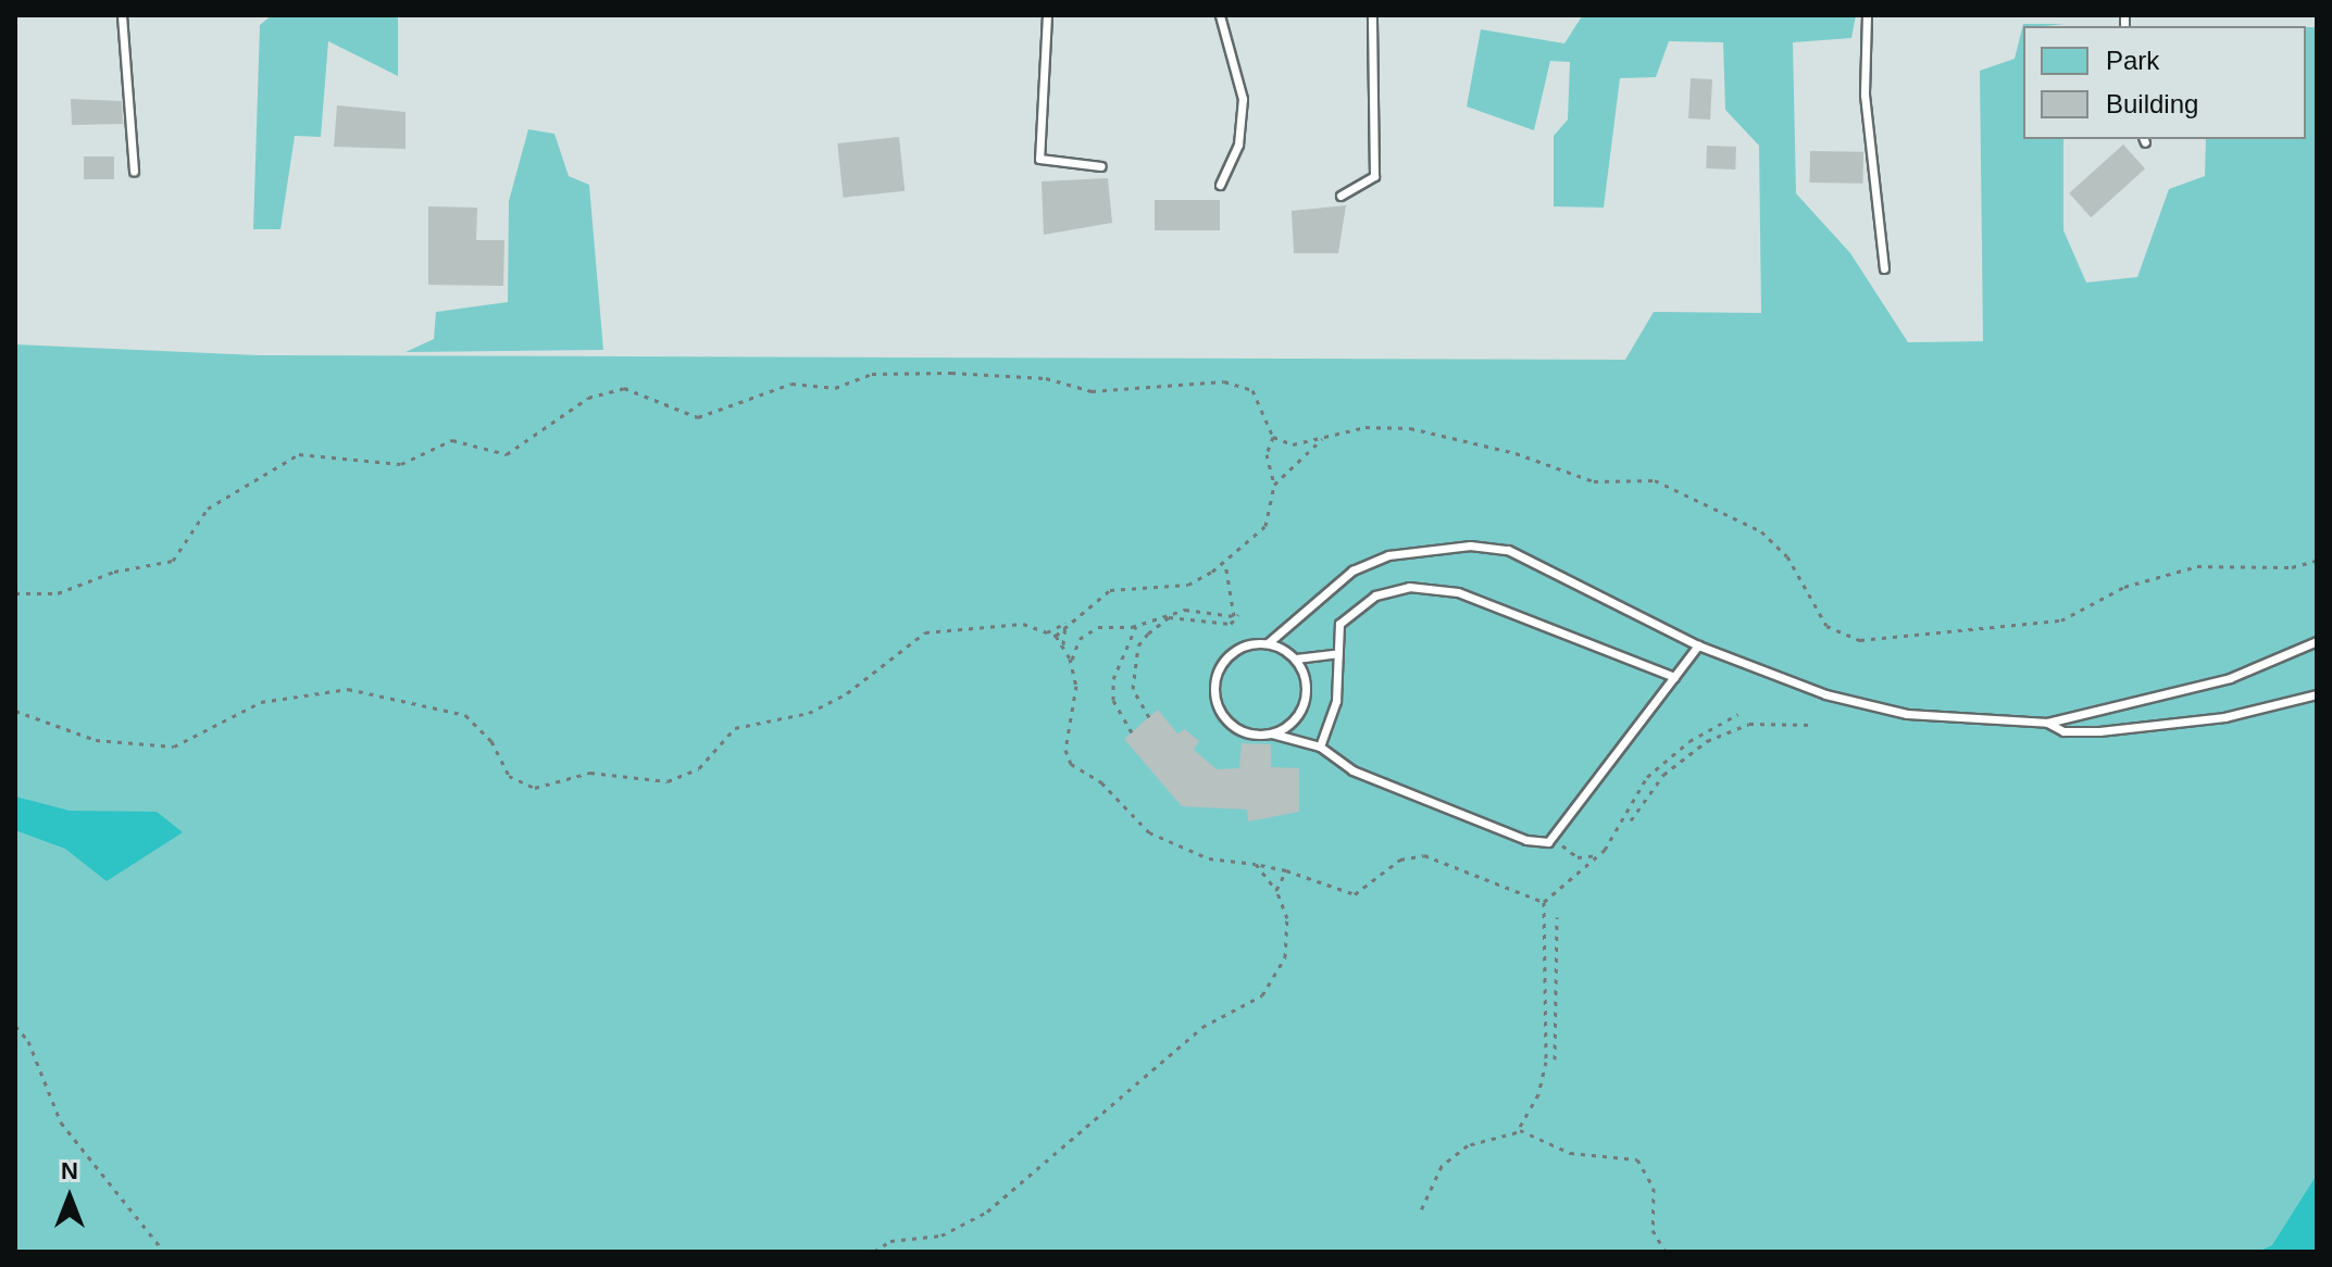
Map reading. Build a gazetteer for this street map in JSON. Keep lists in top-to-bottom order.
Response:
{
  "legend": ["Park", "Building"],
  "north": "top"
}
